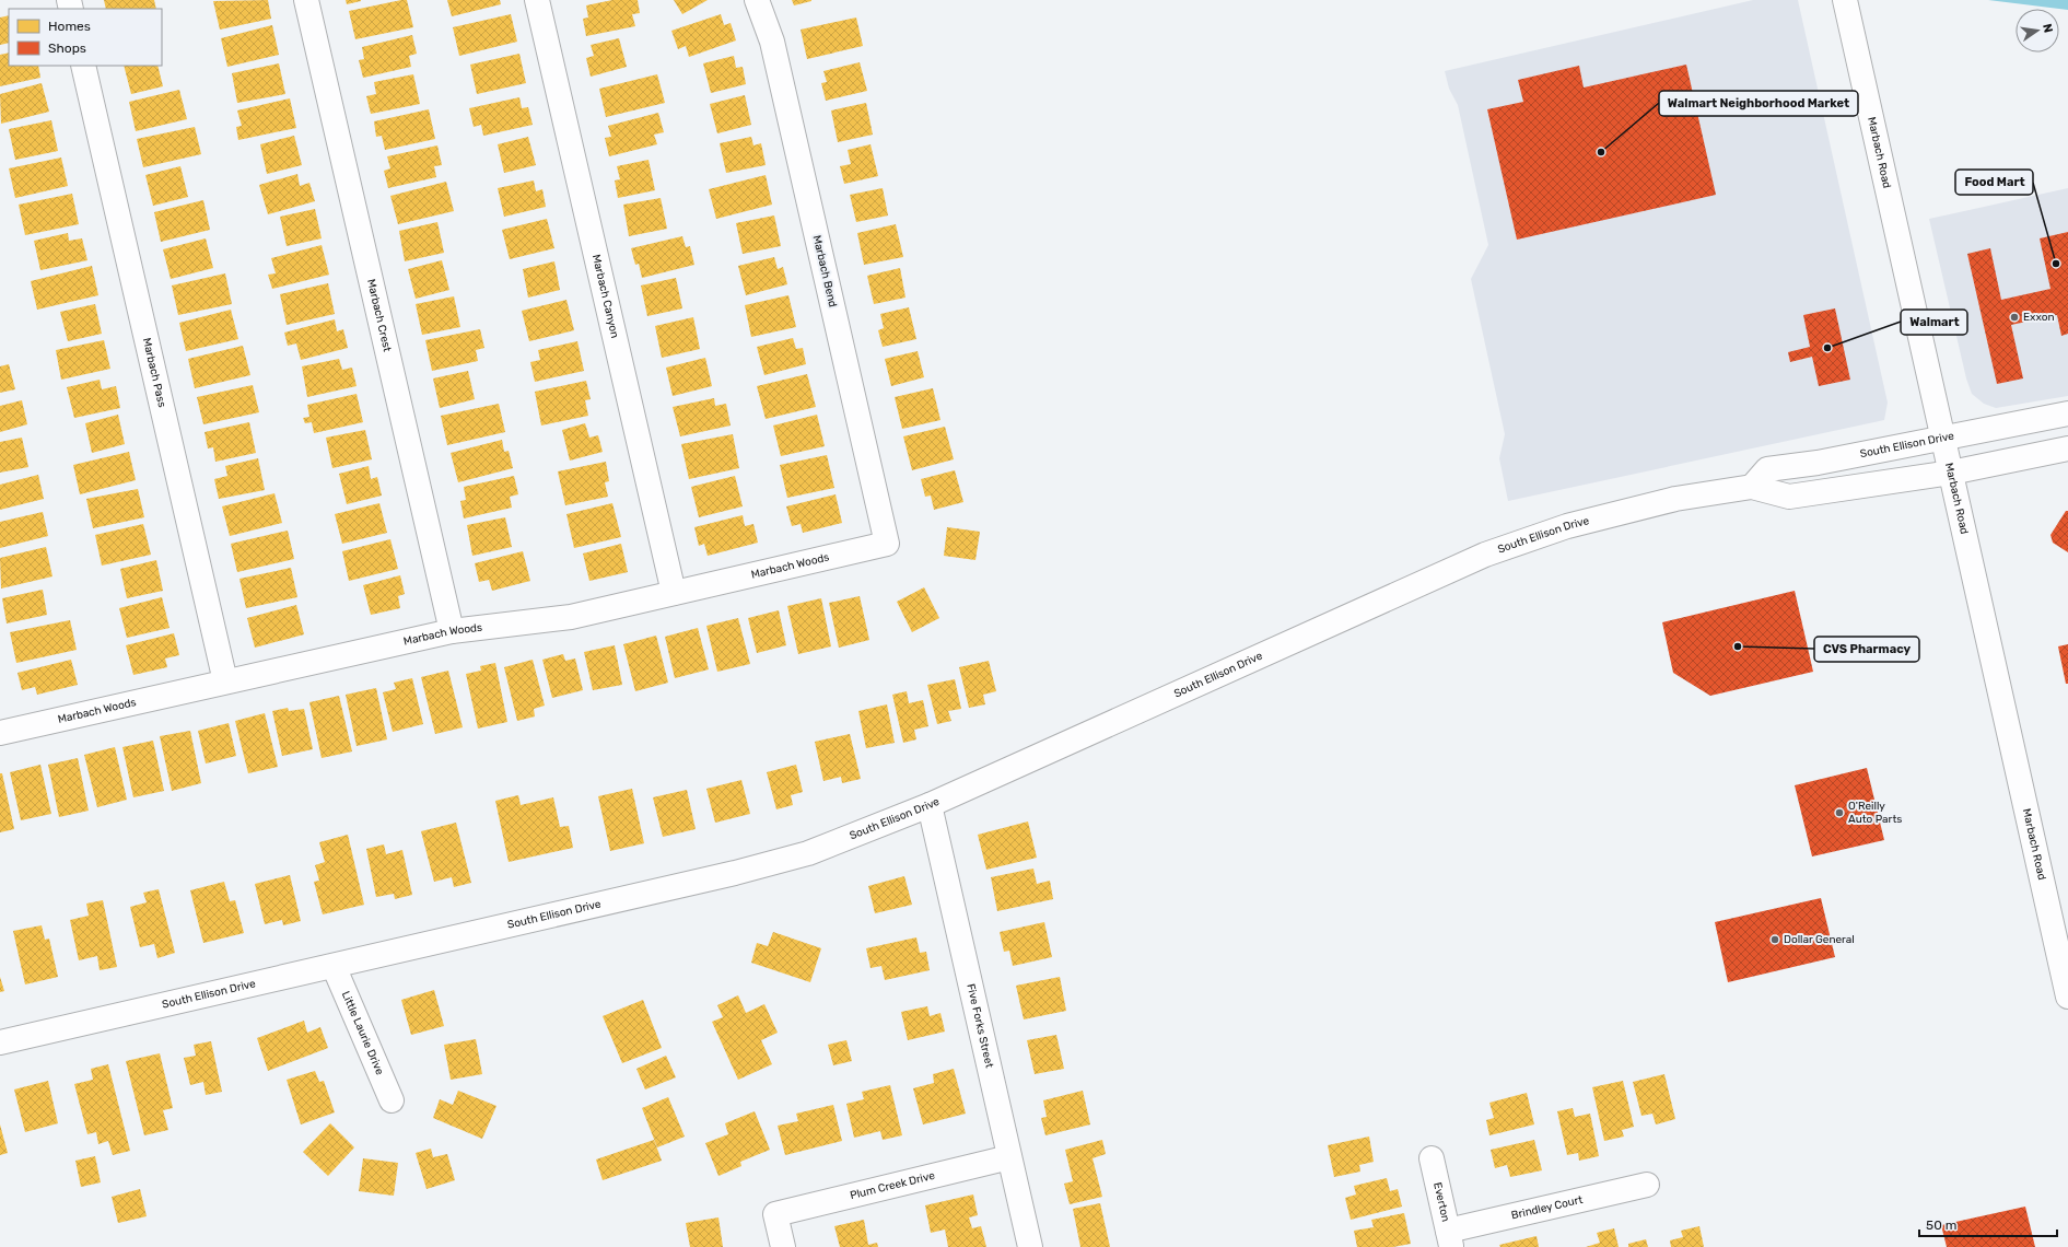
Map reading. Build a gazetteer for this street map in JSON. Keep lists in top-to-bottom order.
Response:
{
  "streets": {
    "street": [
      "Marbach Road",
      "Marbach Bend",
      "Marbach Canyon",
      "Marbach Crest",
      "Marbach Pass",
      "South Ellison Drive",
      "Marbach Woods",
      "Five Forks Street",
      "Little Laurie Drive",
      "Plum Creek Drive",
      "Everton",
      "Brindley Court"
    ]
  },
  "crossings": [
    ["Marbach Road", "South Ellison Drive"],
    ["Marbach Bend", "Marbach Woods"],
    ["Marbach Canyon", "Marbach Woods"],
    ["Marbach Crest", "Marbach Woods"],
    ["Marbach Pass", "Marbach Woods"],
    ["South Ellison Drive", "Five Forks Street"],
    ["South Ellison Drive", "Little Laurie Drive"],
    ["Five Forks Street", "Plum Creek Drive"],
    ["Everton", "Brindley Court"]
  ],
  "places": [
    "Walmart Neighborhood Market",
    "Food Mart",
    "Exxon",
    "Walmart",
    "CVS Pharmacy",
    "O'Reilly Auto Parts",
    "Dollar General"
  ],
  "legend": ["Homes", "Shops"],
  "scale_bar": "50 m",
  "north": "right"
}
